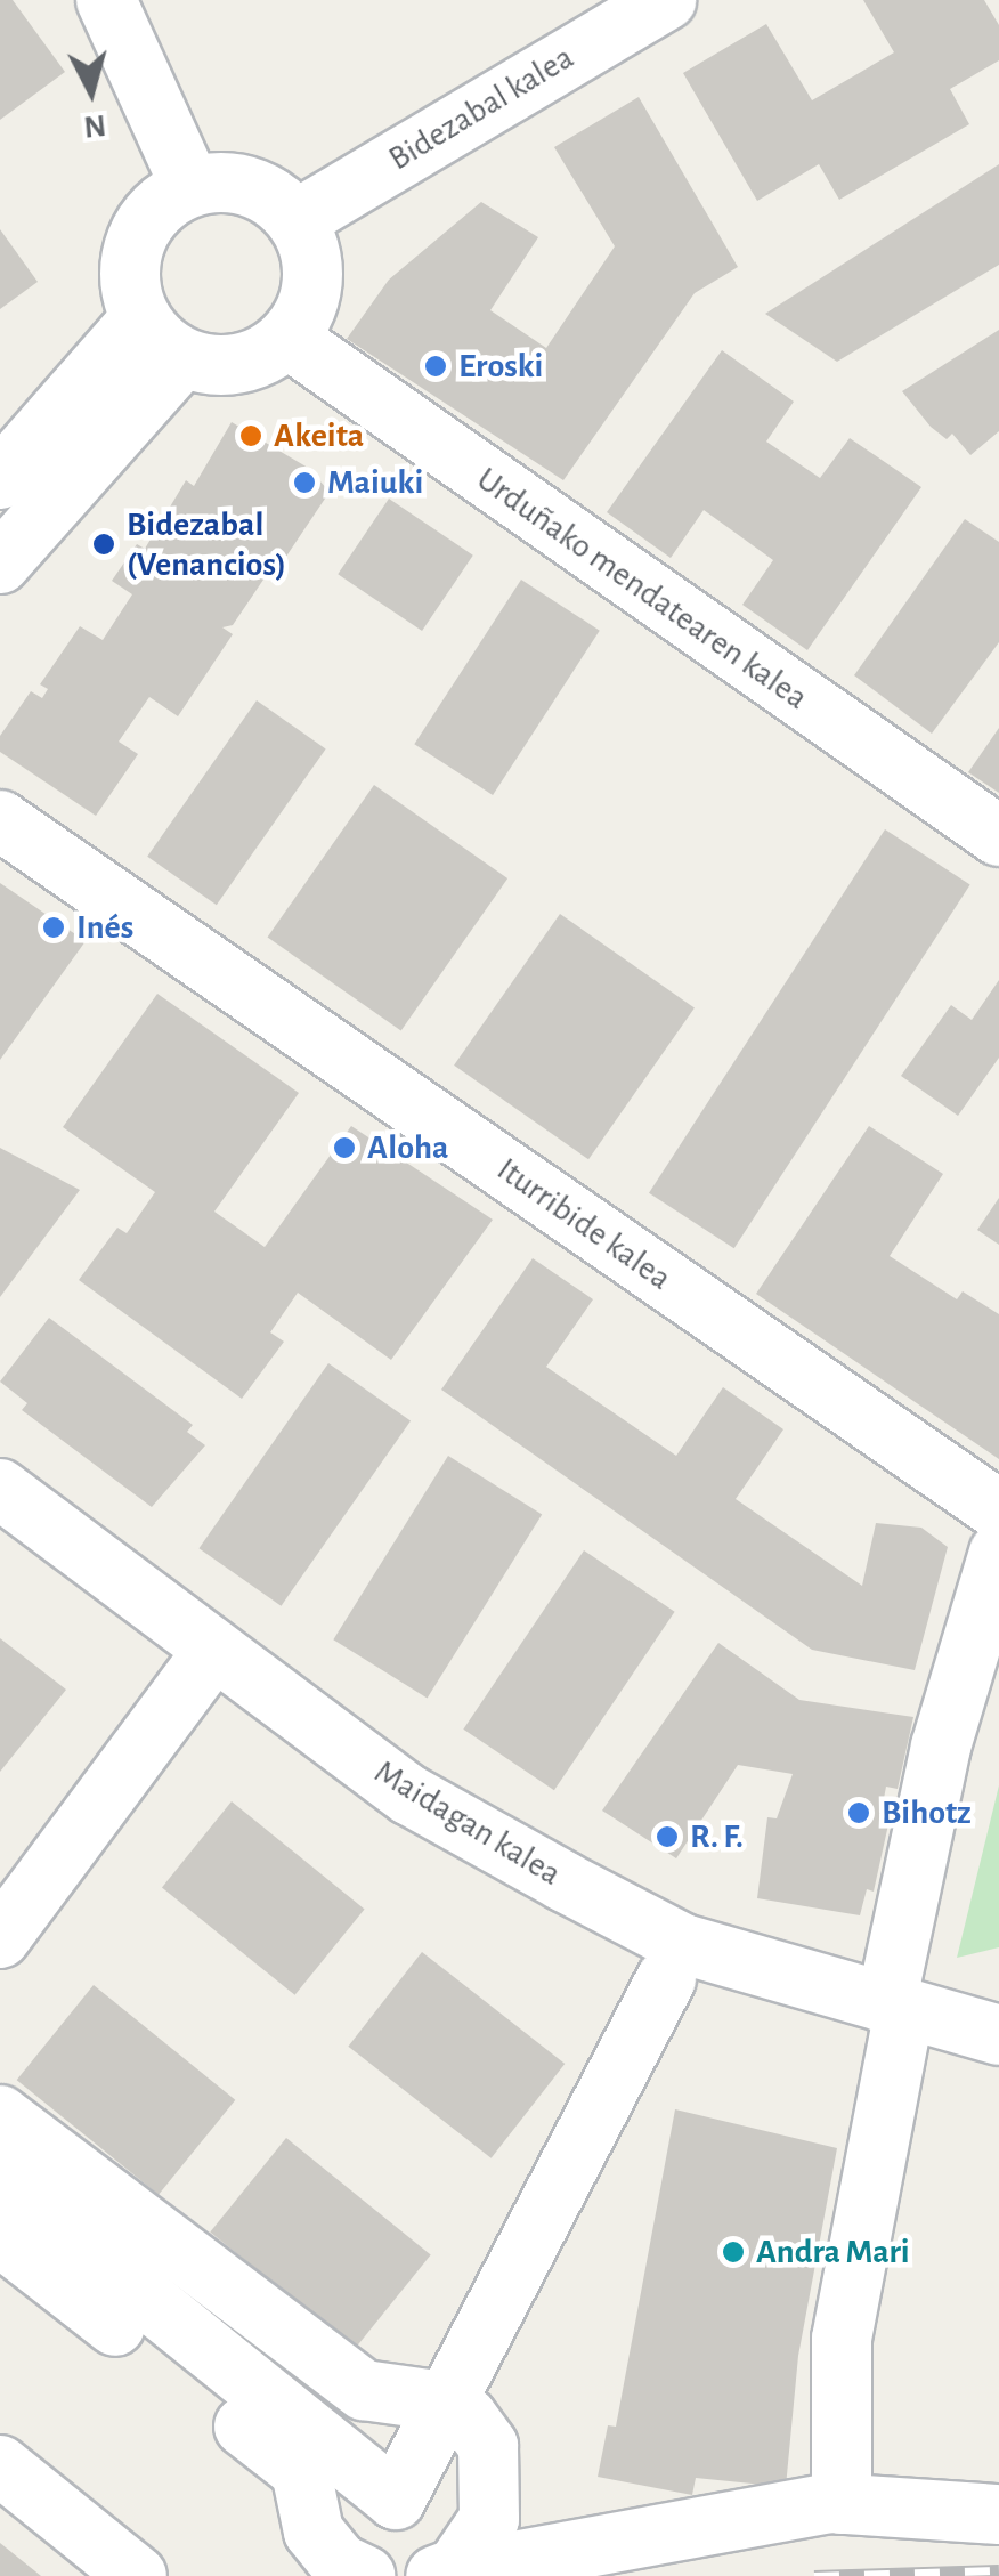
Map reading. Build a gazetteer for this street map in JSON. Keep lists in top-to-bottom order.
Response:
{
  "streets": {
    "street": [
      "Bidezabal kalea",
      "Urduñako mendatearen kalea",
      "Iturribide kalea",
      "Maidagan kalea"
    ]
  },
  "crossings": [
    ["Bidezabal kalea", "Urduñako mendatearen kalea"]
  ],
  "places": [
    "Eroski",
    "Akeita",
    "Maiuki",
    "Bidezabal (Venancios)",
    "Inés",
    "Aloha",
    "Bihotz",
    "R. F.",
    "Andra Mari"
  ],
  "north": "bottom"
}
